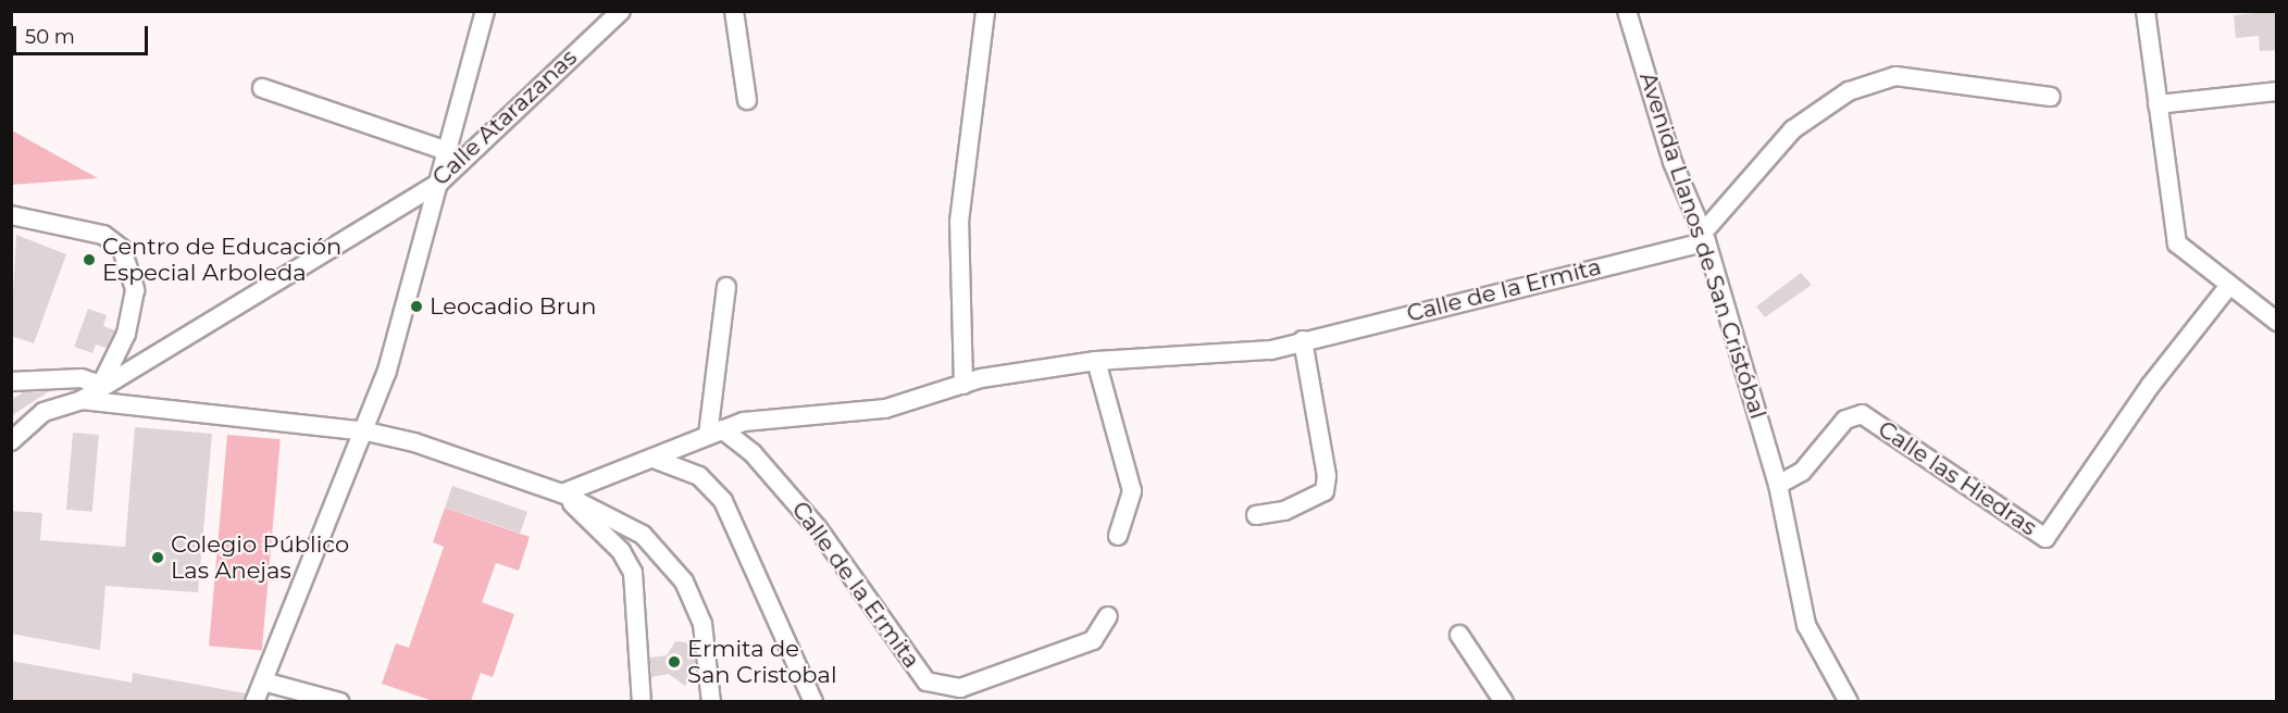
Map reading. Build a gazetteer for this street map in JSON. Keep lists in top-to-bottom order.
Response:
{
  "streets": {
    "street": [
      "Calle Atarazanas",
      "Avenida Llanos de San Cristóbal",
      "Calle de la Ermita",
      "Calle las Hiedras"
    ]
  },
  "crossings": [
    ["Avenida Llanos de San Cristóbal", "Calle de la Ermita"],
    ["Avenida Llanos de San Cristóbal", "Calle las Hiedras"]
  ],
  "places": [
    "Centro de Educación Especial Arboleda",
    "Leocadio Brun",
    "Colegio Público Las Anejas",
    "Ermita de San Cristobal"
  ],
  "scale_bar": "50 m"
}
